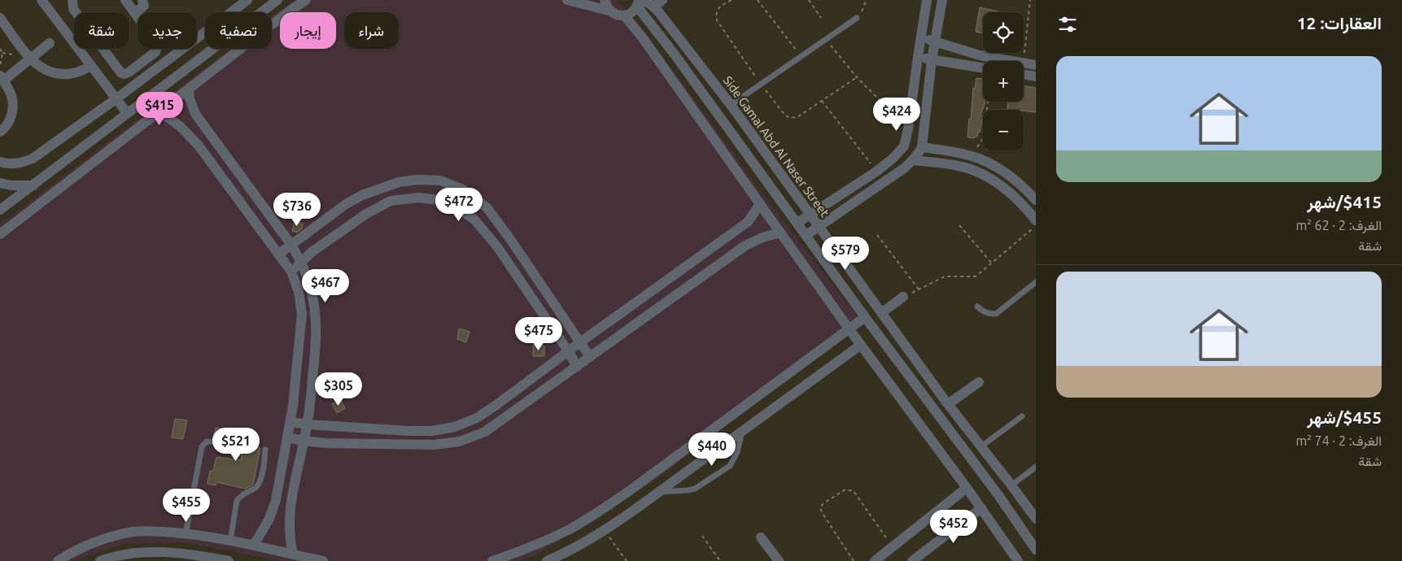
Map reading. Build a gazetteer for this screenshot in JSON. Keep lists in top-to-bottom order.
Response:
{
  "streets": {
    "street": ["Side Gamal Abd Al Naser Street"]
  },
  "page": {
    "heading": "العقارات: 12",
    "map_buttons": ["+", "−"],
    "chip": [
      "شراء",
      "إيجار",
      "تصفية",
      "جديد",
      "شقة"
    ],
    "list": [
      {
        "name": "$415/شهر",
        "note": "الغرف: 2 · 62 m² · شقة"
      },
      {
        "name": "$455/شهر",
        "note": "الغرف: 2 · 74 m² · شقة"
      }
    ],
    "price": [
      "$415",
      "$424",
      "$472",
      "$736",
      "$579",
      "$467",
      "$475",
      "$305",
      "$521",
      "$440",
      "$455",
      "$452"
    ]
  }
}
